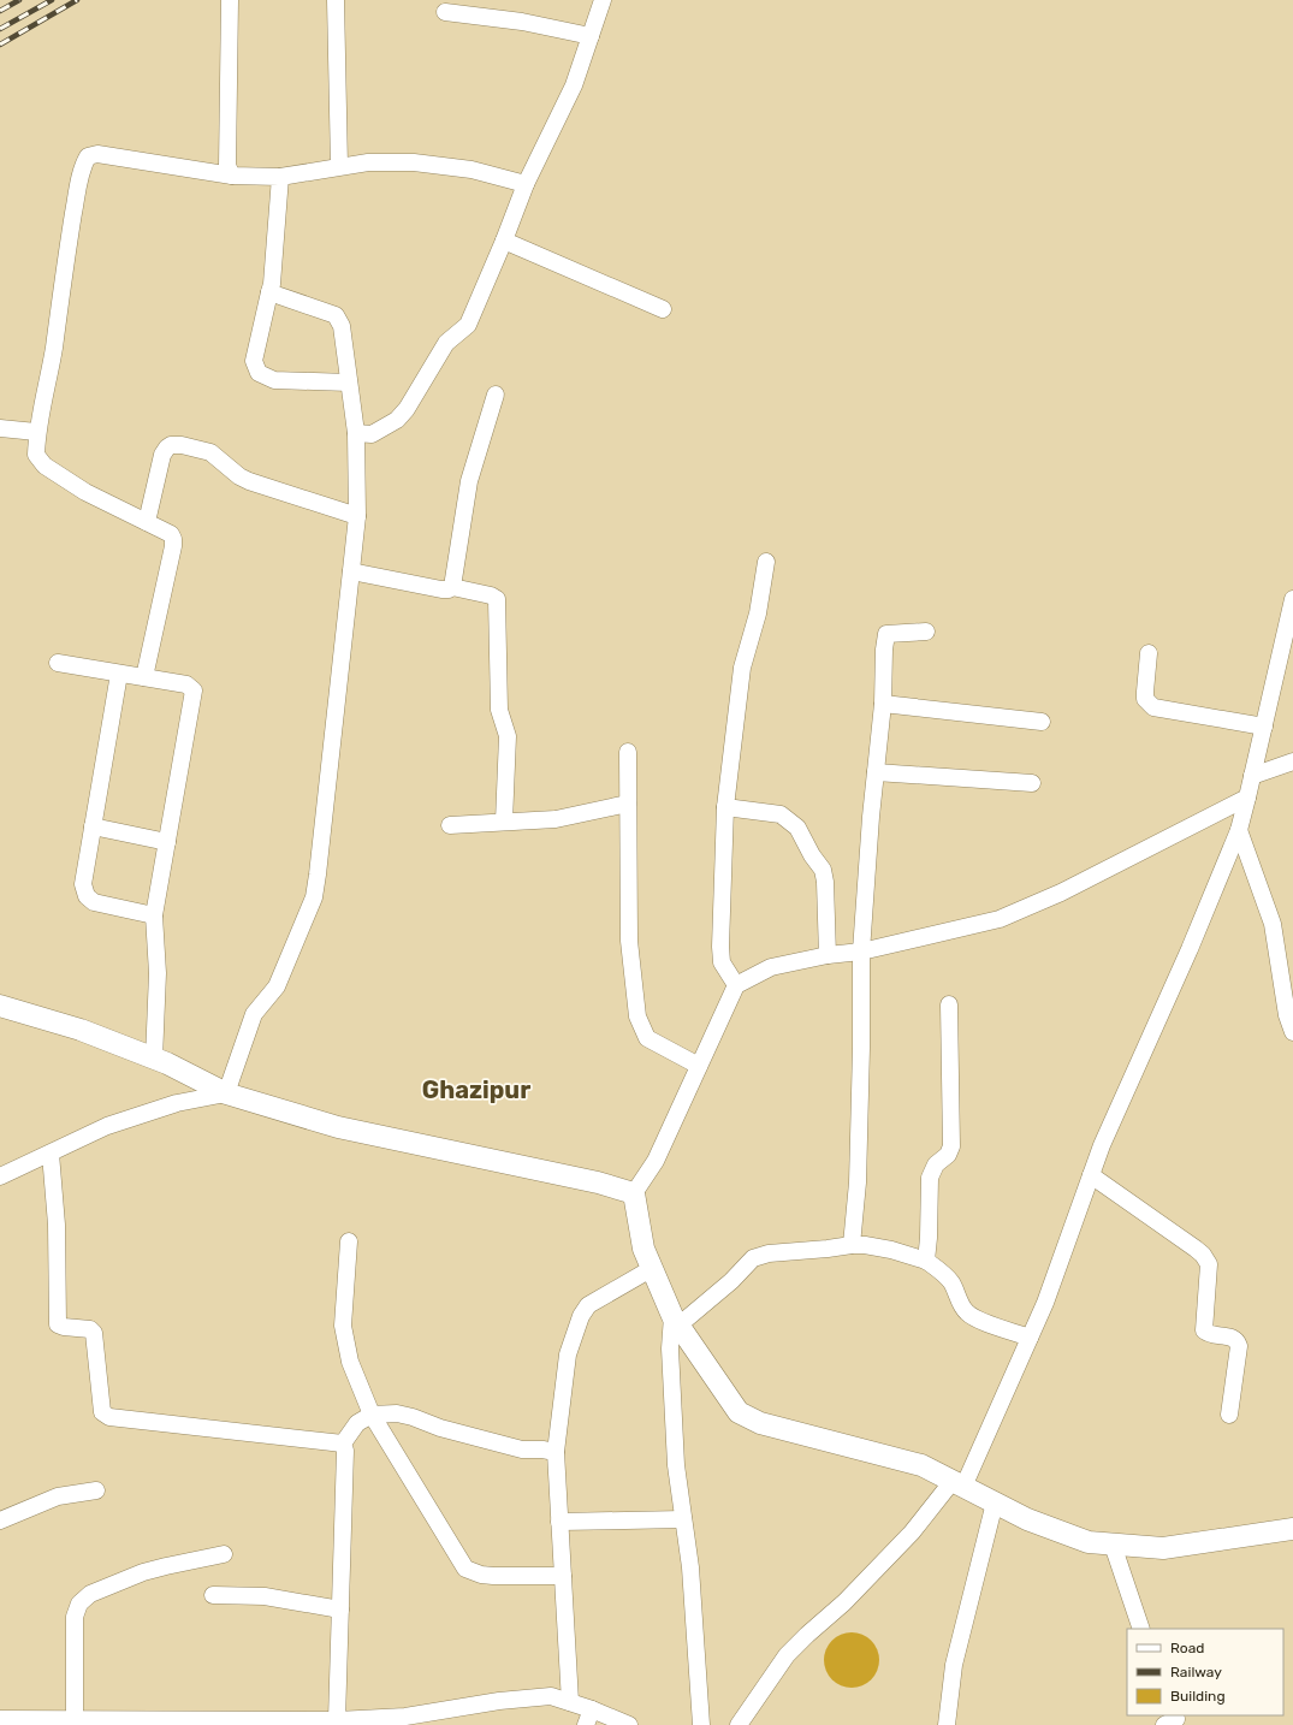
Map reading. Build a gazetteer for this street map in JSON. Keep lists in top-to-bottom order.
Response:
{
  "districts": ["Ghazipur"],
  "legend": ["Road", "Railway", "Building"]
}
